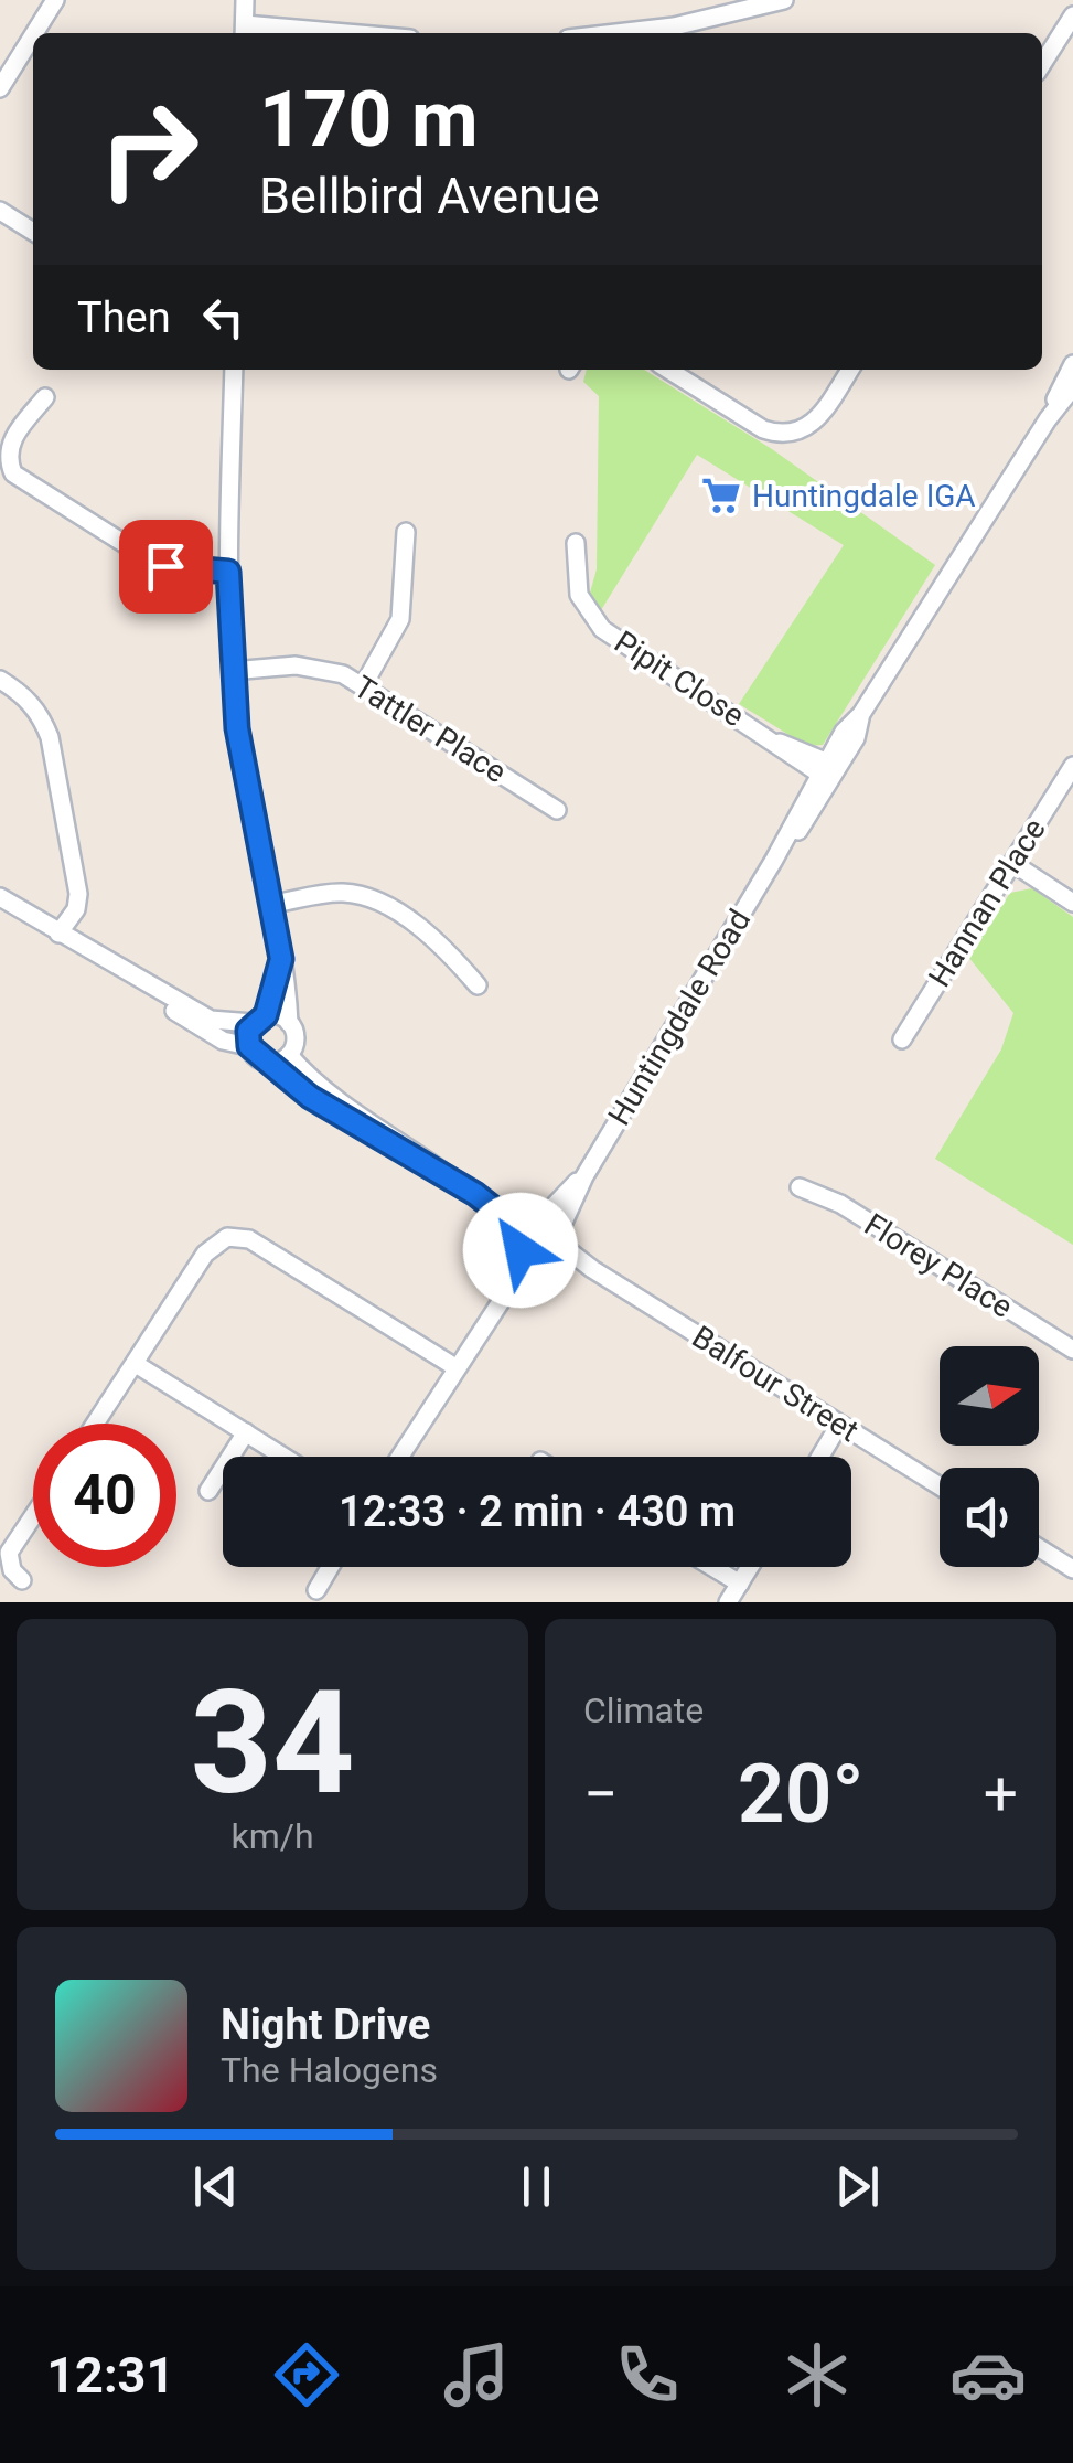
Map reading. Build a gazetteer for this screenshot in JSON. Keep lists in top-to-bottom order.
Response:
{
  "streets": {
    "street": [
      "Pipit Close",
      "Tattler Place",
      "Hannan Place",
      "Huntingdale Road",
      "Florey Place",
      "Balfour Street"
    ]
  },
  "crossings": [
    ["Pipit Close", "Huntingdale Road"],
    ["Huntingdale Road", "Balfour Street"]
  ],
  "places": {
    "supermarket": ["Huntingdale IGA"]
  },
  "north": "right",
  "page": {
    "turn": ["170 m", "Bellbird Avenue"],
    "then": "Then",
    "limit": "40",
    "trip": "12:33 · 2 min · 430 m",
    "tile": [
      ["34", "km/h"],
      "Climate"
    ],
    "heat": ["−", "20°", "+"],
    "song": ["Night Drive", "The Halogens"],
    "tabs": "12:31"
  }
}
